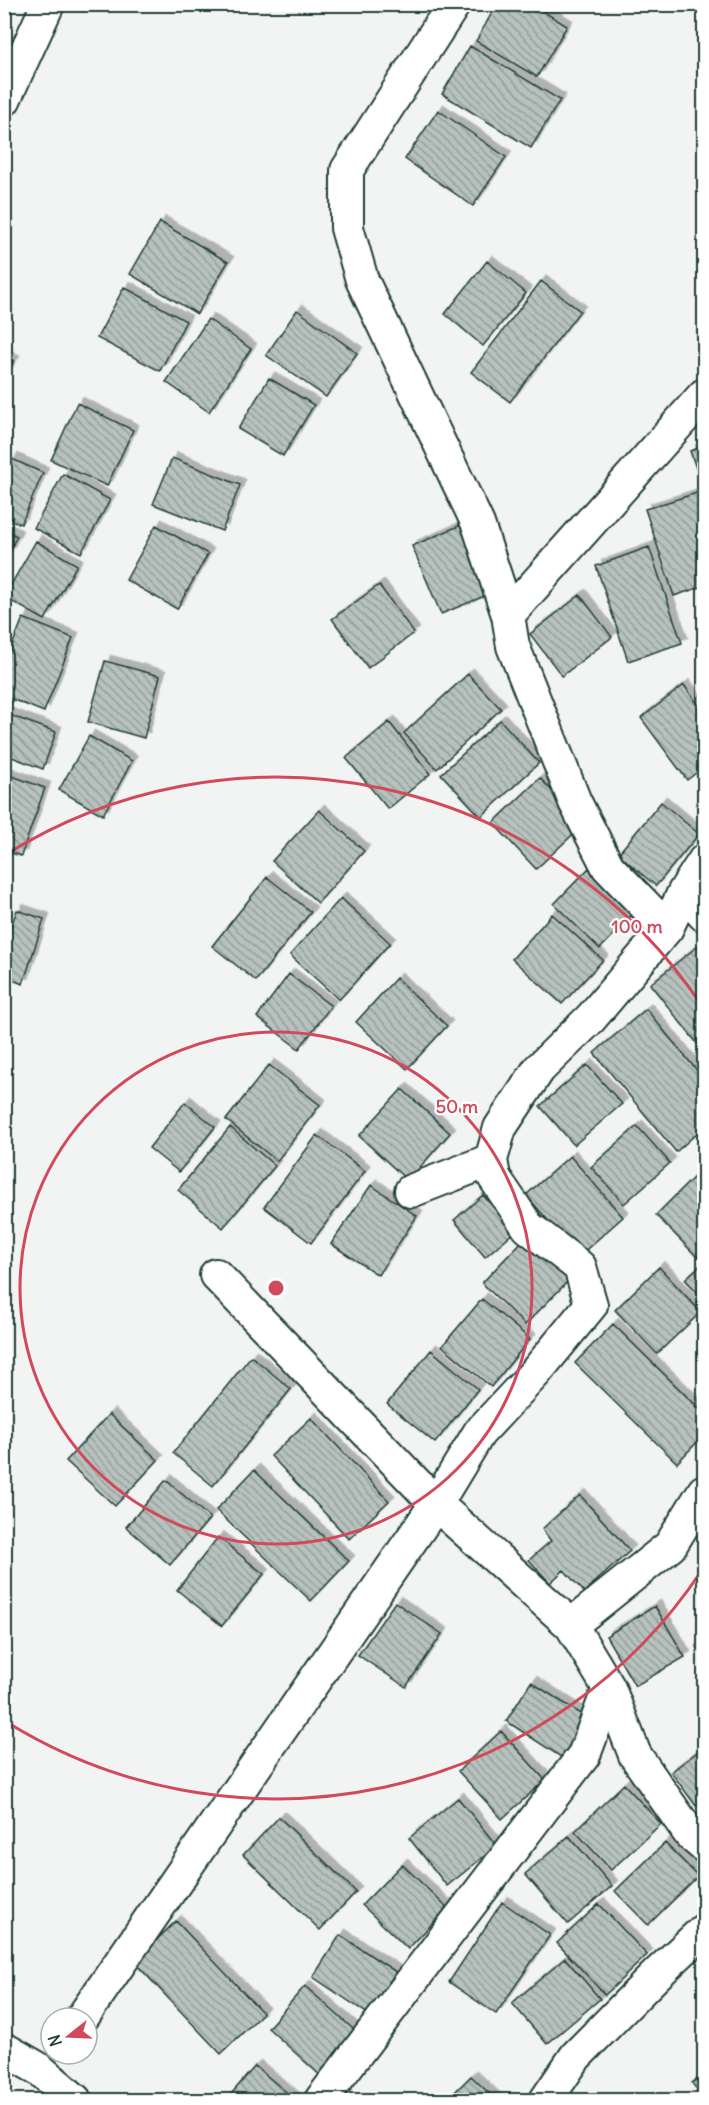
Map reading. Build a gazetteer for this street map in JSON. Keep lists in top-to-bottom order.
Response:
{
  "north": "left",
  "rings": ["100 m", "50 m"]
}
